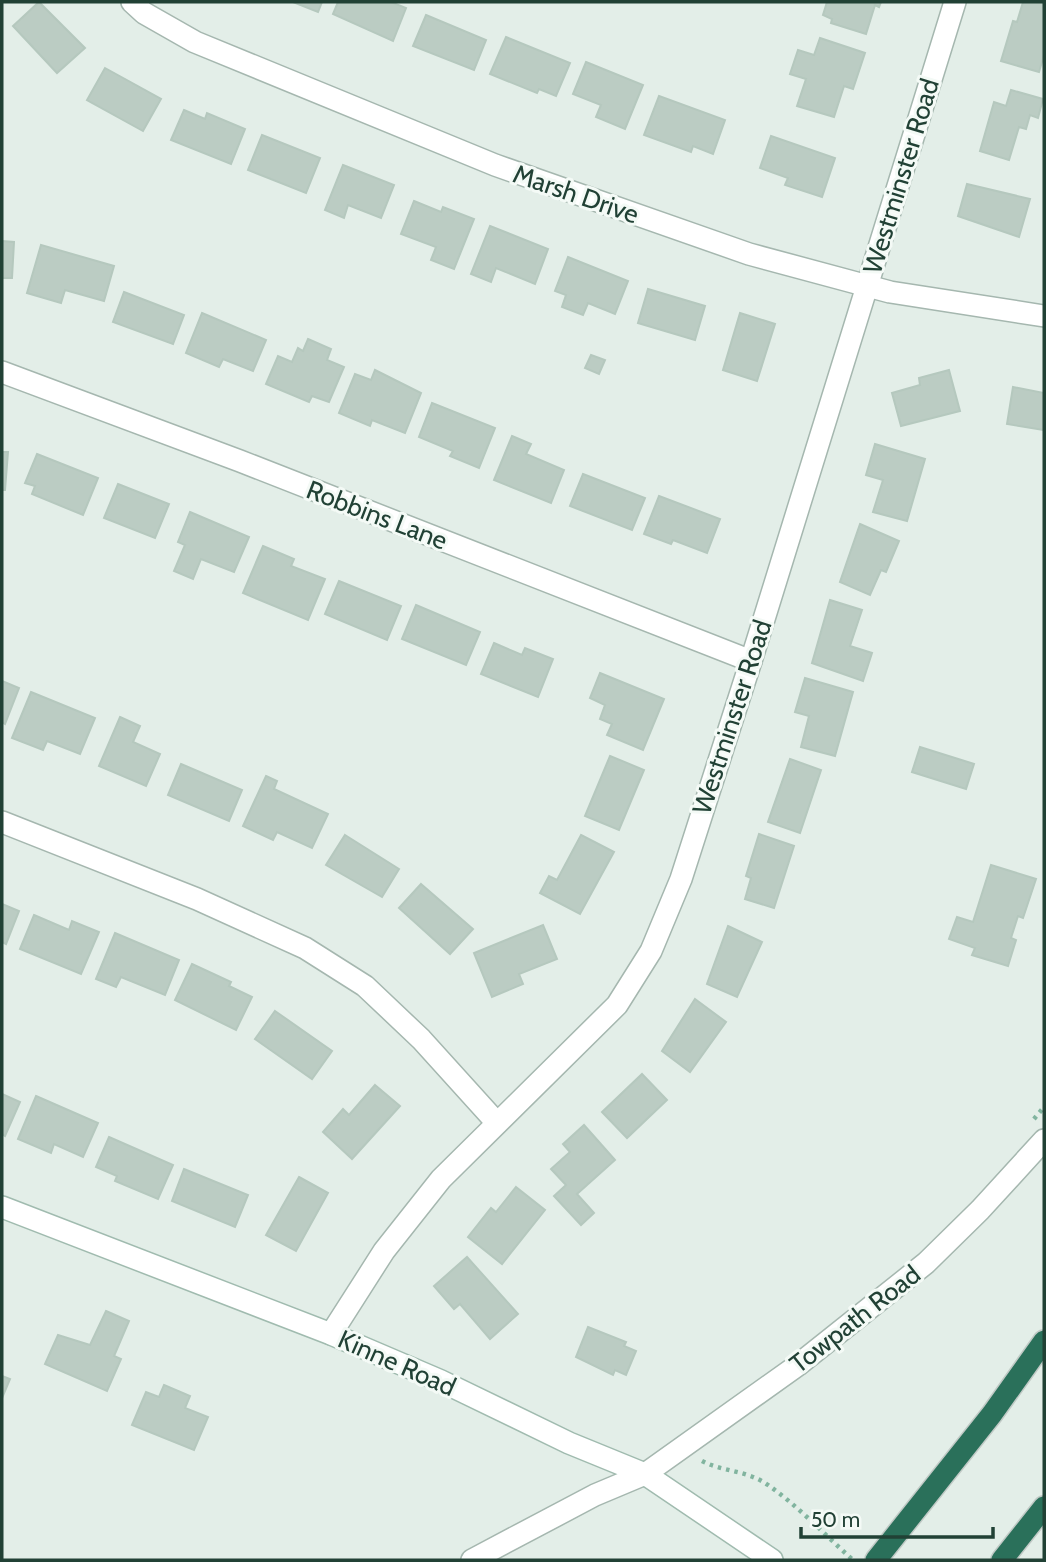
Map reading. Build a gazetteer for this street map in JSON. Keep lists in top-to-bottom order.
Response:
{
  "streets": {
    "street": [
      "Westminster Road",
      "Marsh Drive",
      "Robbins Lane",
      "Towpath Road",
      "Kinne Road"
    ]
  },
  "crossings": [
    ["Westminster Road", "Marsh Drive"],
    ["Westminster Road", "Robbins Lane"],
    ["Westminster Road", "Kinne Road"],
    ["Towpath Road", "Kinne Road"]
  ],
  "scale_bar": "50 m"
}
